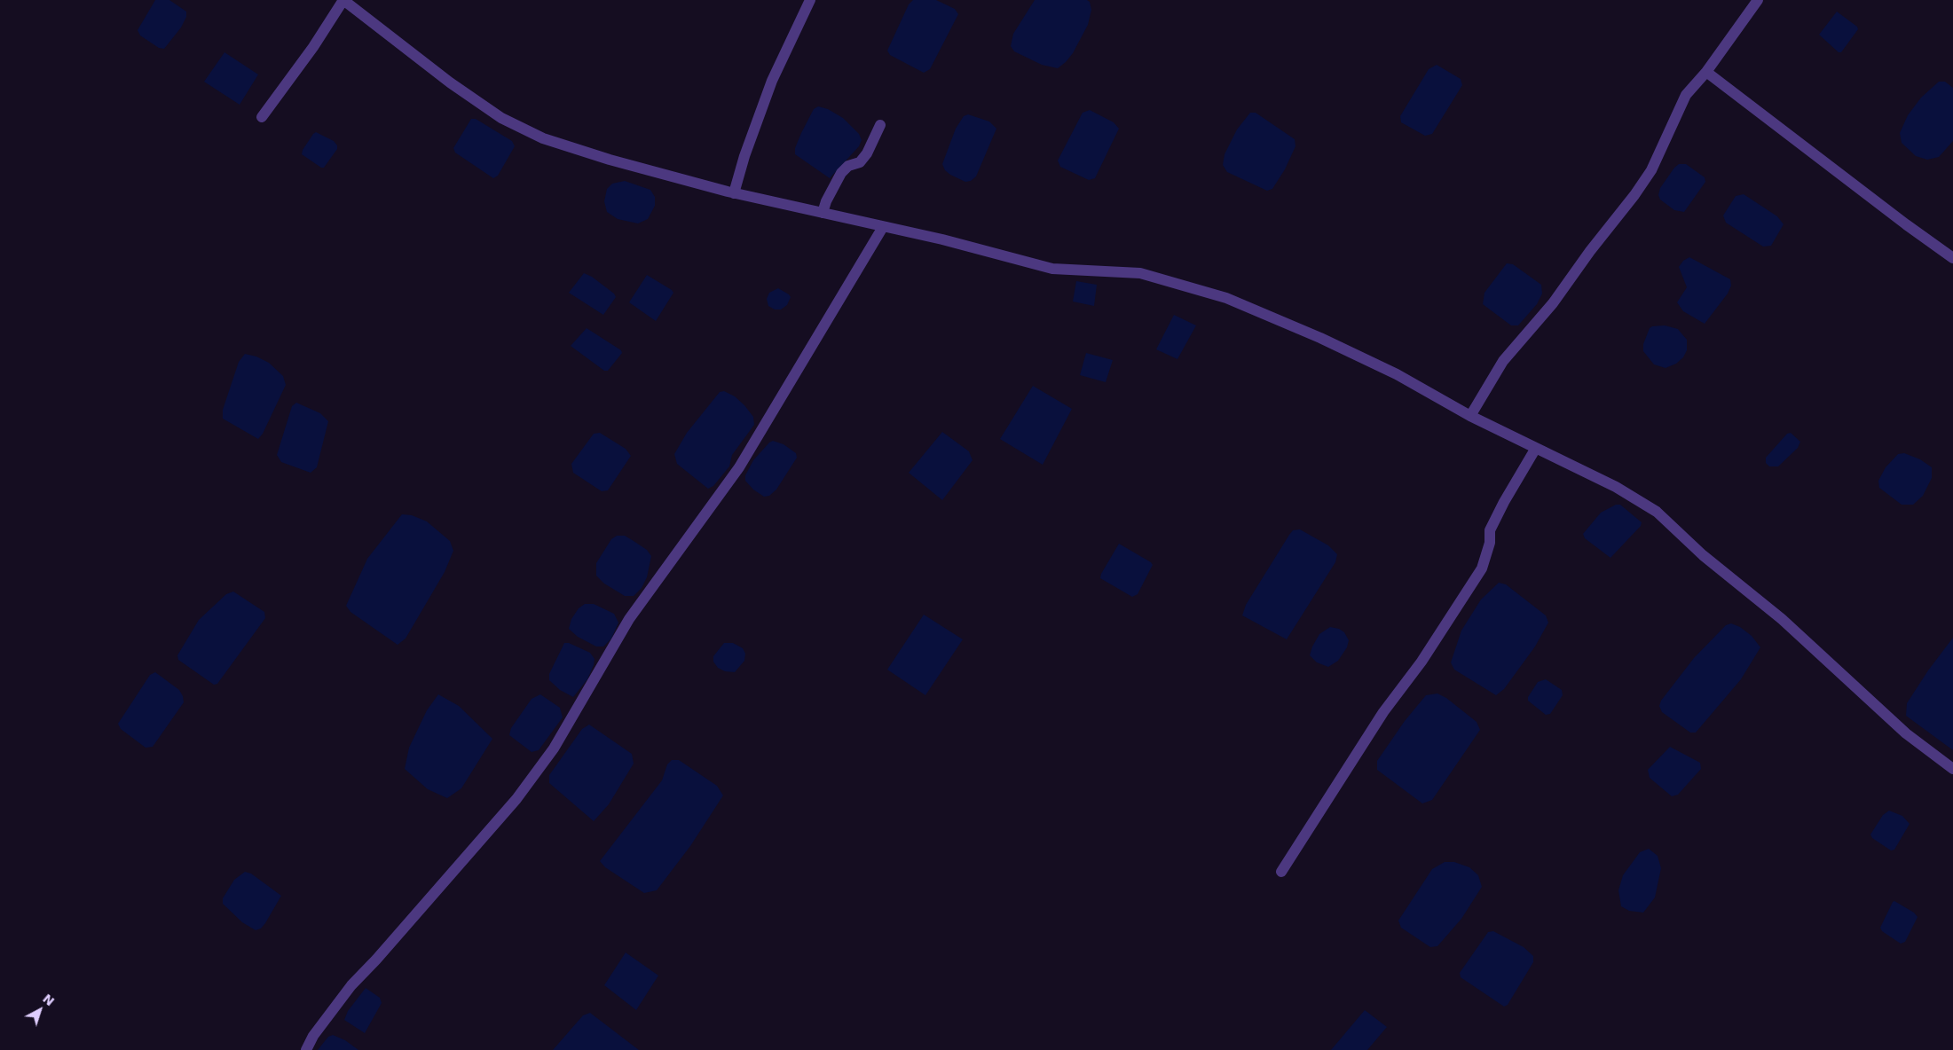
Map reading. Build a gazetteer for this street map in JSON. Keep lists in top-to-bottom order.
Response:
{
  "north": "top right"
}
